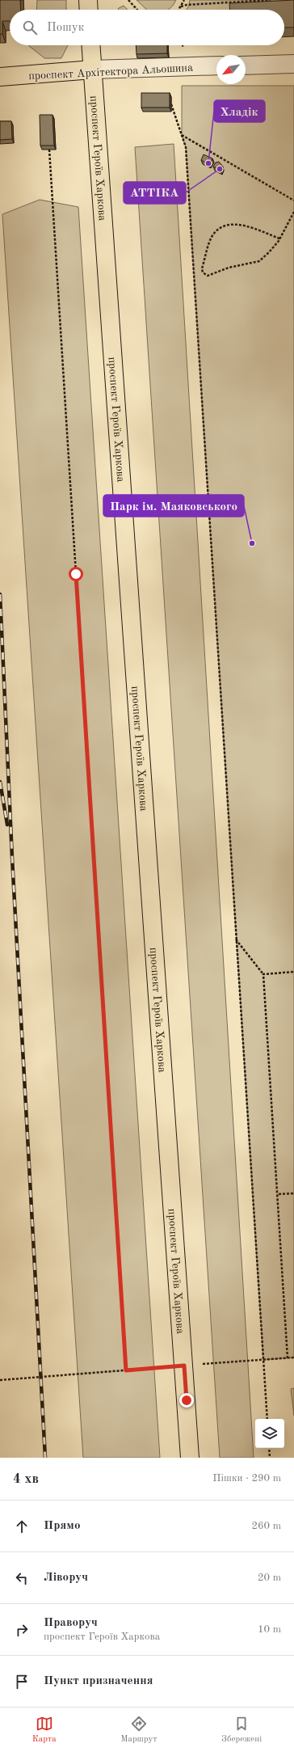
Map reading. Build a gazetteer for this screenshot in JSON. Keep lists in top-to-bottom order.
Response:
{
  "streets": {
    "main road": ["проспект Архітектора Альошина", "проспект Героїв Харкова"]
  },
  "crossings": [
    ["проспект Архітектора Альошина", "проспект Героїв Харкова"]
  ],
  "places": ["Хладік", "АТТІКА", "Парк ім. Маяковського"],
  "north": "bottom left",
  "page": {
    "search": "Пошук",
    "heading": ["4 хв", "Пішки · 290 m"],
    "list": [
      ["Прямо", "260 m"],
      ["Ліворуч", "20 m"],
      ["Праворуч", "проспект Героїв Харкова", "10 m"],
      "Пункт призначення"
    ],
    "nav": ["Карта", "Маршрут", "Збережені"]
  }
}
